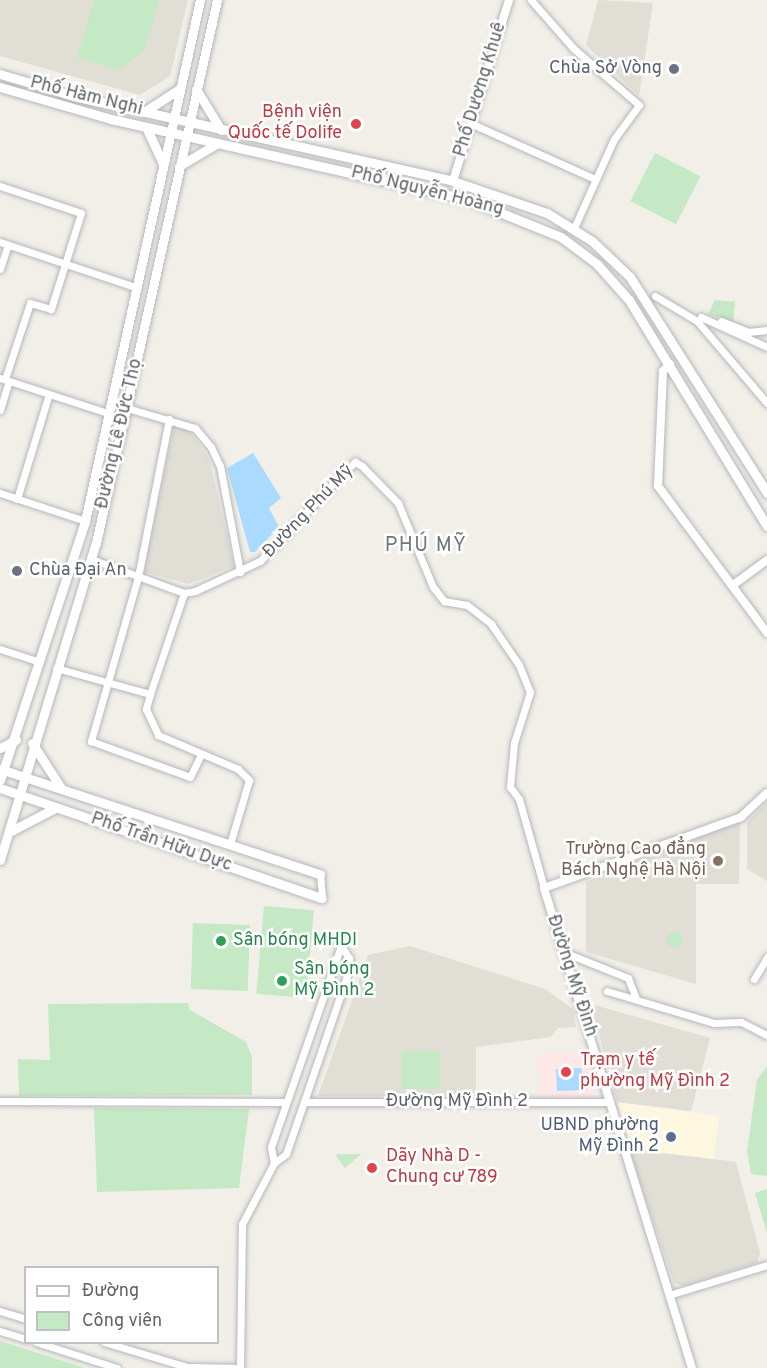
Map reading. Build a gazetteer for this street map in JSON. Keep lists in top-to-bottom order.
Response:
{
  "streets": {
    "main road": [
      "Phố Hàm Nghi",
      "Phố Nguyễn Hoàng",
      "Đường Lê Đức Thọ",
      "Phố Trần Hữu Dực"
    ],
    "street": [
      "Phố Dương Khuê",
      "Đường Phú Mỹ",
      "Đường Mỹ Đình",
      "Đường Mỹ Đình 2"
    ]
  },
  "crossings": [
    ["Phố Dương Khuê", "Phố Nguyễn Hoàng"],
    ["Phố Hàm Nghi", "Phố Nguyễn Hoàng"],
    ["Phố Hàm Nghi", "Đường Lê Đức Thọ"],
    ["Phố Nguyễn Hoàng", "Đường Lê Đức Thọ"],
    ["Đường Lê Đức Thọ", "Phố Trần Hữu Dực"],
    ["Đường Phú Mỹ", "Đường Mỹ Đình"],
    ["Đường Mỹ Đình", "Đường Mỹ Đình 2"]
  ],
  "districts": ["PHÚ MỸ"],
  "places": [
    "Chùa Sở Vòng",
    "Bệnh viện Quốc tế Dolife",
    "Chùa Đại An",
    "Trường Cao đẳng Bách Nghệ Hà Nội",
    "Sân bóng MHDI",
    "Sân bóng Mỹ Đình 2",
    "Trạm y tế phường Mỹ Đình 2",
    "UBND phường Mỹ Đình 2",
    "Dãy Nhà D - Chung cư 789"
  ],
  "legend": ["Đường", "Công viên"]
}
